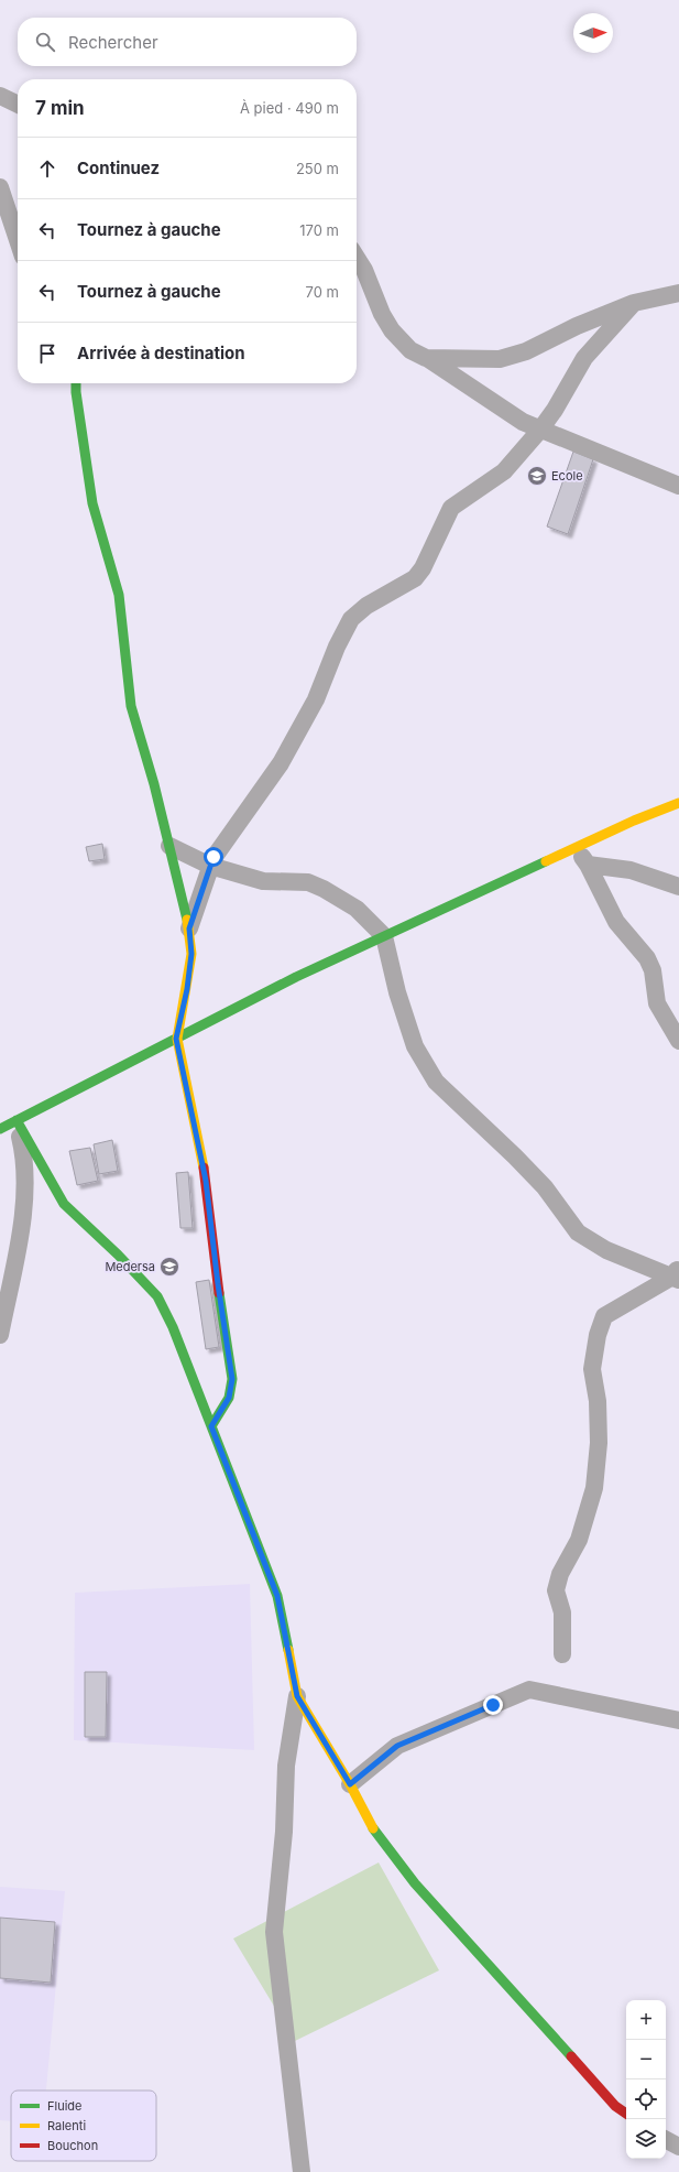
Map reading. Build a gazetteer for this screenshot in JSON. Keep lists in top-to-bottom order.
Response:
{
  "places": {
    "school or university": ["Ecole", "Medersa"]
  },
  "legend": ["Fluide", "Ralenti", "Bouchon"],
  "north": "right",
  "page": {
    "search": "Rechercher",
    "heading": ["7 min", "À pied · 490 m"],
    "list": [
      ["Continuez", "250 m"],
      ["Tournez à gauche", "170 m"],
      ["Tournez à gauche", "70 m"],
      "Arrivée à destination"
    ],
    "map_buttons": ["+", "−"]
  }
}
